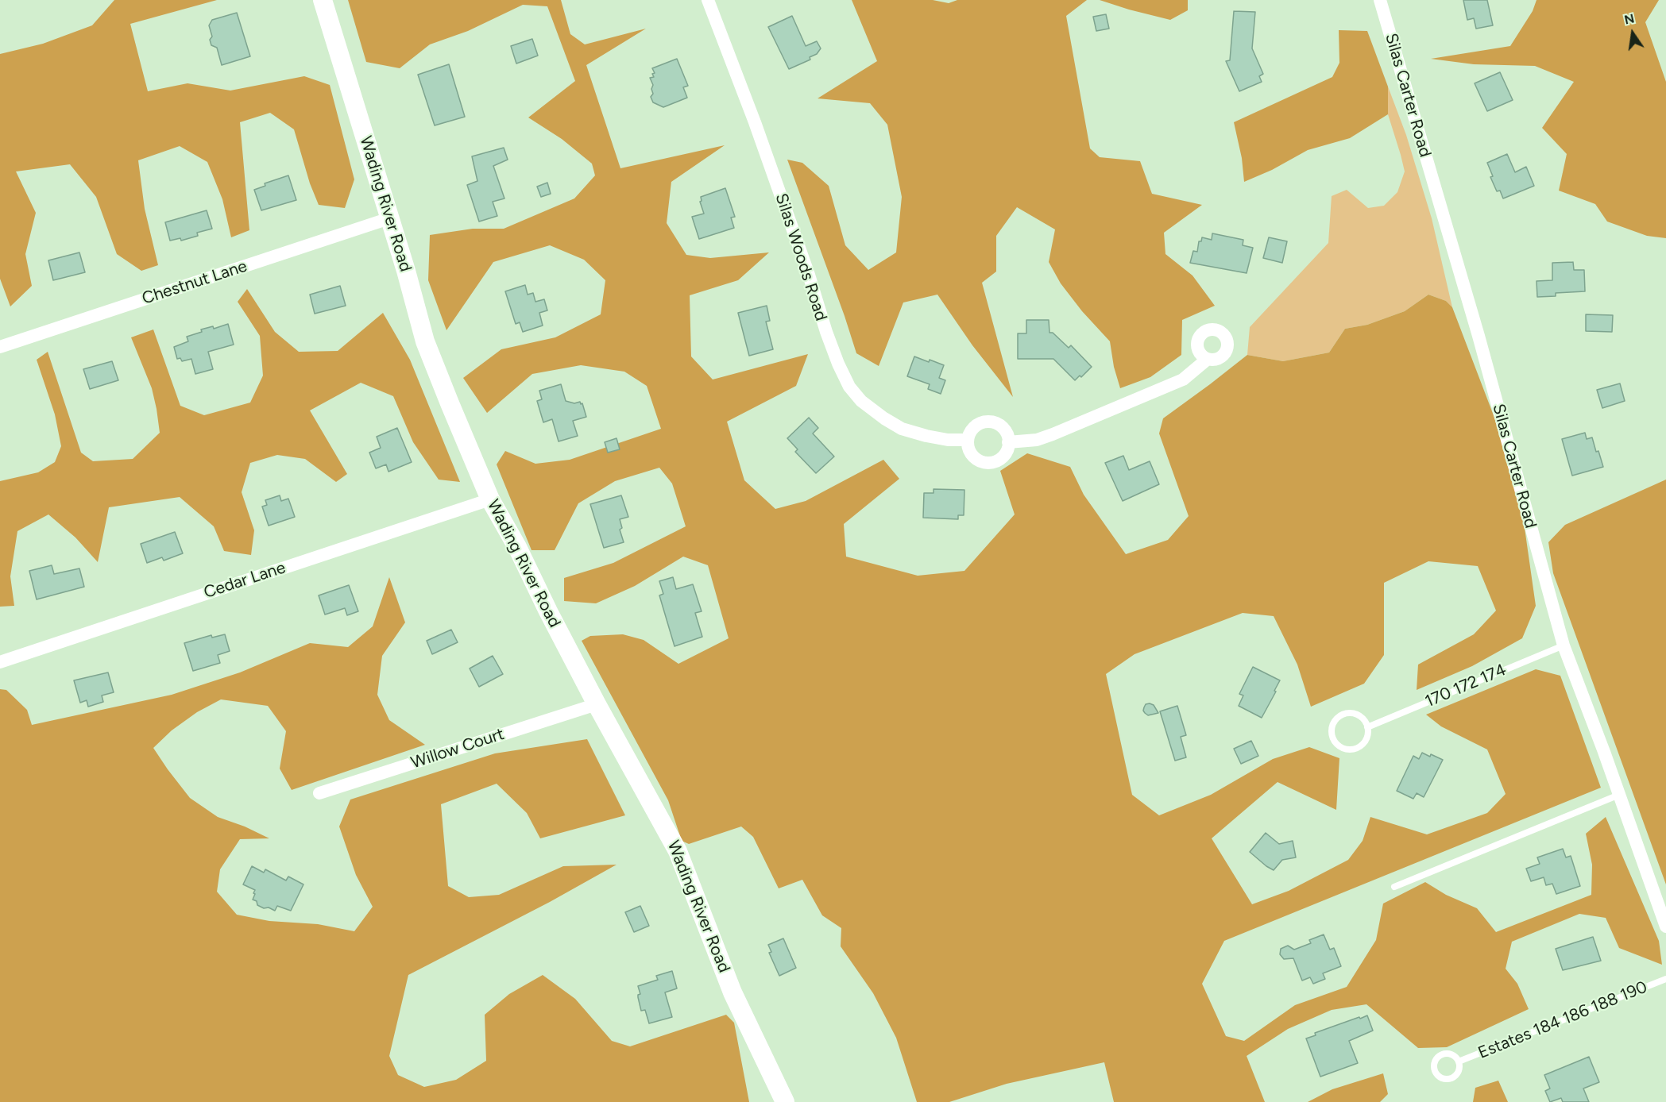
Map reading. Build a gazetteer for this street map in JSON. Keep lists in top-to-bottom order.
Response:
{
  "streets": {
    "main road": ["Wading River Road"],
    "street": [
      "Silas Carter Road",
      "Silas Woods Road",
      "Chestnut Lane",
      "Cedar Lane",
      "Willow Court"
    ],
    "lane": ["170 172 174", "Estates 184 186 188 190"]
  },
  "crossings": [
    ["Silas Carter Road", "170 172 174"],
    ["Wading River Road", "Chestnut Lane"],
    ["Wading River Road", "Cedar Lane"],
    ["Wading River Road", "Willow Court"]
  ],
  "north": "top"
}
